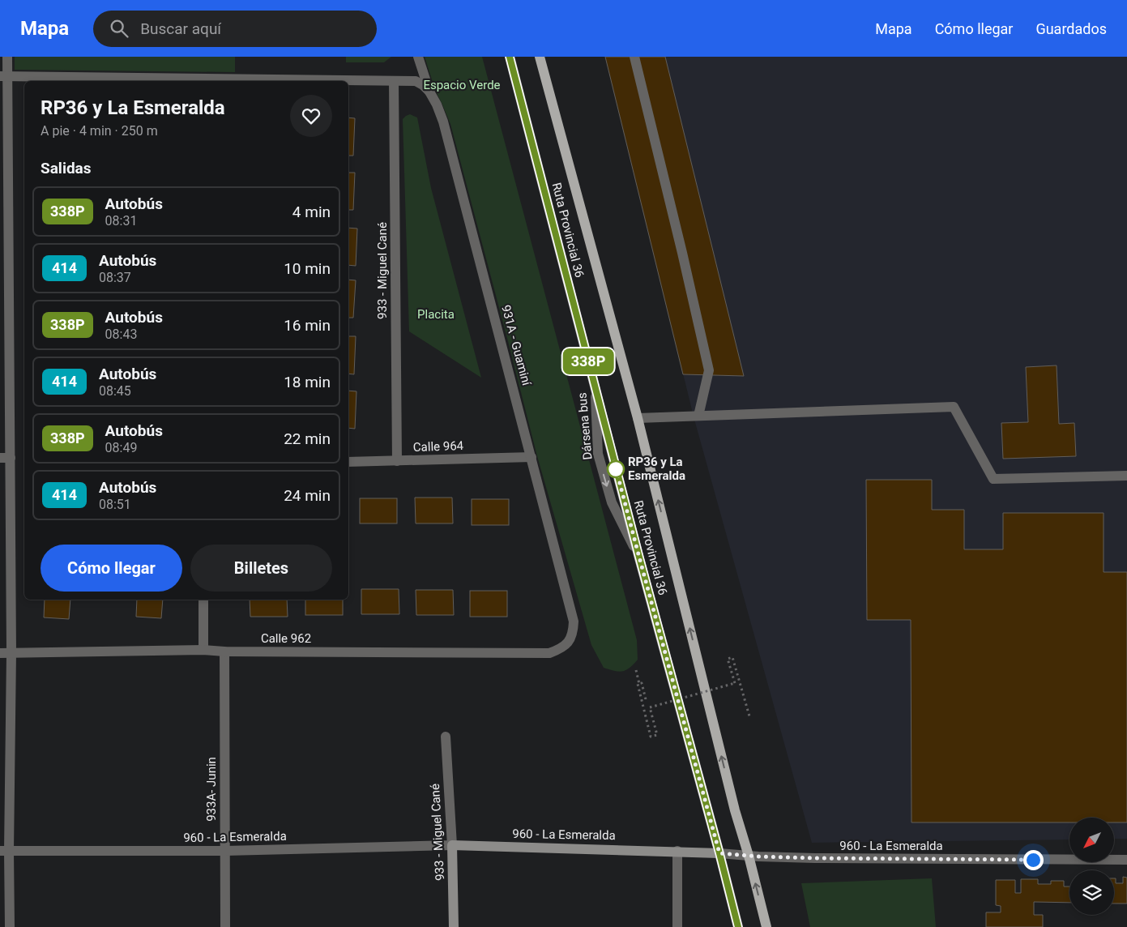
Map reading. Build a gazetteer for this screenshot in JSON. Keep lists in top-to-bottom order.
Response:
{
  "streets": {
    "main road": ["Ruta Provincial 36"],
    "street": [
      "933 - Miguel Cané",
      "931A - Guaminí",
      "Calle 964",
      "Calle 962",
      "933A- Junin",
      "960 - La Esmeralda"
    ]
  },
  "crossings": [
    ["Ruta Provincial 36", "960 - La Esmeralda"],
    ["933 - Miguel Cané", "Calle 964"],
    ["933 - Miguel Cané", "960 - La Esmeralda"],
    ["931A - Guaminí", "Calle 964"],
    ["931A - Guaminí", "Calle 962"],
    ["Calle 962", "933A- Junin"],
    ["933A- Junin", "960 - La Esmeralda"]
  ],
  "parks": ["Espacio Verde", "Placita"],
  "places": ["RP36 y La Esmeralda"],
  "lines": ["bus line 338P"],
  "north": "bottom left",
  "page": {
    "header": "Mapa",
    "search": "Buscar aquí",
    "nav": ["Mapa", "Cómo llegar", "Guardados"],
    "on_map": "338P",
    "heading": [
      ["RP36 y La Esmeralda", "A pie · 4 min · 250 m"],
      "Salidas"
    ],
    "list": [
      {
        "mark": "338P",
        "name": "Autobús",
        "note": "08:31",
        "value": "4 min"
      },
      {
        "mark": "414",
        "name": "Autobús",
        "note": "08:37",
        "value": "10 min"
      },
      {
        "mark": "338P",
        "name": "Autobús",
        "note": "08:43",
        "value": "16 min"
      },
      {
        "mark": "414",
        "name": "Autobús",
        "note": "08:45",
        "value": "18 min"
      },
      {
        "mark": "338P",
        "name": "Autobús",
        "note": "08:49",
        "value": "22 min"
      },
      {
        "mark": "414",
        "name": "Autobús",
        "note": "08:51",
        "value": "24 min"
      }
    ],
    "buttons": ["Cómo llegar", "Billetes"]
  }
}
